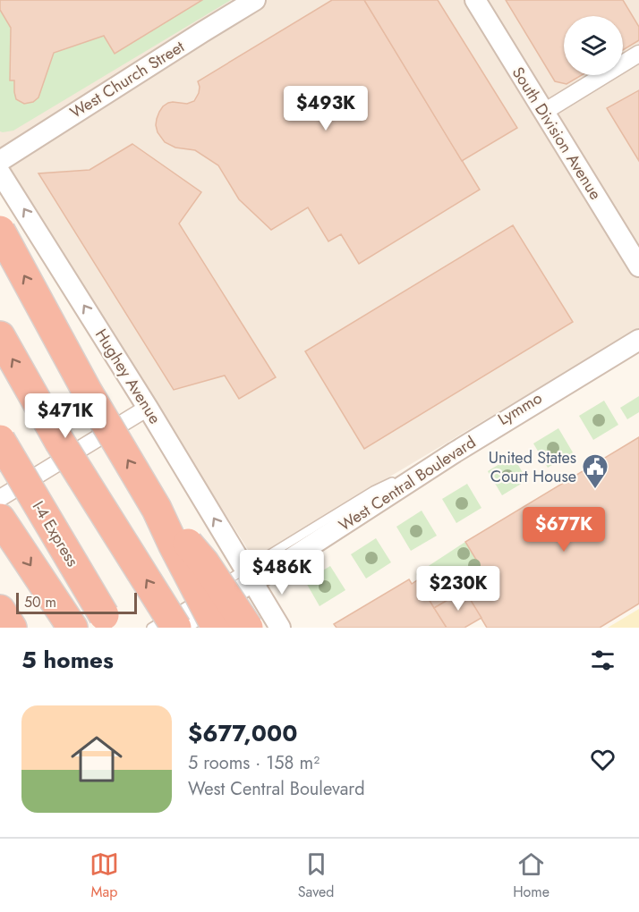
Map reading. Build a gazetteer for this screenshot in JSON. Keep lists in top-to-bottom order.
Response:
{
  "streets": {
    "highway": ["I-4 Express"],
    "street": [
      "West Church Street",
      "South Division Avenue",
      "Hughey Avenue",
      "West Central Boulevard"
    ]
  },
  "crossings": [
    ["Hughey Avenue", "West Central Boulevard"]
  ],
  "one_way": ["Hughey Avenue"],
  "places": {
    "public building": ["United States Court House"]
  },
  "scale_bar": "50 m",
  "page": {
    "price": [
      "$493K",
      "$471K",
      "$677K",
      "$486K",
      "$230K"
    ],
    "scale": "50 m",
    "heading": "5 homes",
    "list": [
      {
        "name": "$677,000",
        "note": "5 rooms · 158 m² · West Central Boulevard"
      }
    ],
    "tabs": ["Map", "Saved", "Home"]
  }
}
